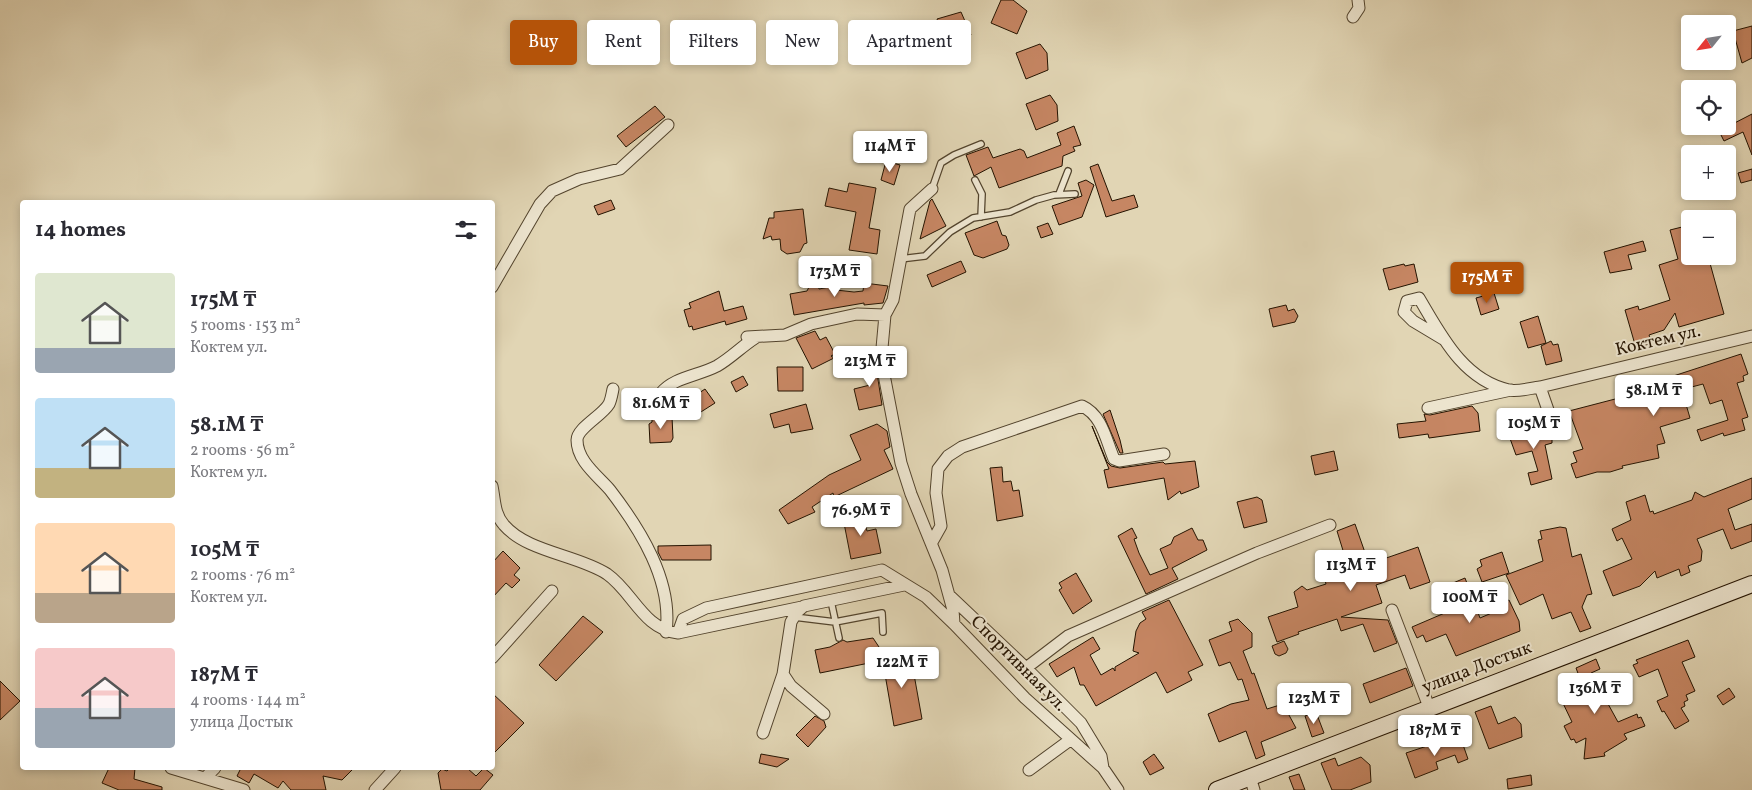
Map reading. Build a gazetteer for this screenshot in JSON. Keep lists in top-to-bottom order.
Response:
{
  "streets": {
    "main road": ["улица Достык"],
    "street": ["Коктем ул.", "Спортивная ул."]
  },
  "north": "bottom left",
  "page": {
    "map_buttons": ["+", "−"],
    "chip": [
      "Buy",
      "Rent",
      "Filters",
      "New",
      "Apartment"
    ],
    "price": [
      "114M ₸",
      "173M ₸",
      "175M ₸",
      "213M ₸",
      "58.1M ₸",
      "81.6M ₸",
      "105M ₸",
      "76.9M ₸",
      "113M ₸",
      "100M ₸",
      "122M ₸",
      "136M ₸",
      "123M ₸",
      "187M ₸"
    ],
    "heading": "14 homes",
    "list": [
      {
        "name": "175M ₸",
        "note": "5 rooms · 153 m² · Коктем ул."
      },
      {
        "name": "58.1M ₸",
        "note": "2 rooms · 56 m² · Коктем ул."
      },
      {
        "name": "105M ₸",
        "note": "2 rooms · 76 m² · Коктем ул."
      },
      {
        "name": "187M ₸",
        "note": "4 rooms · 144 m² · улица Достык"
      }
    ]
  }
}
